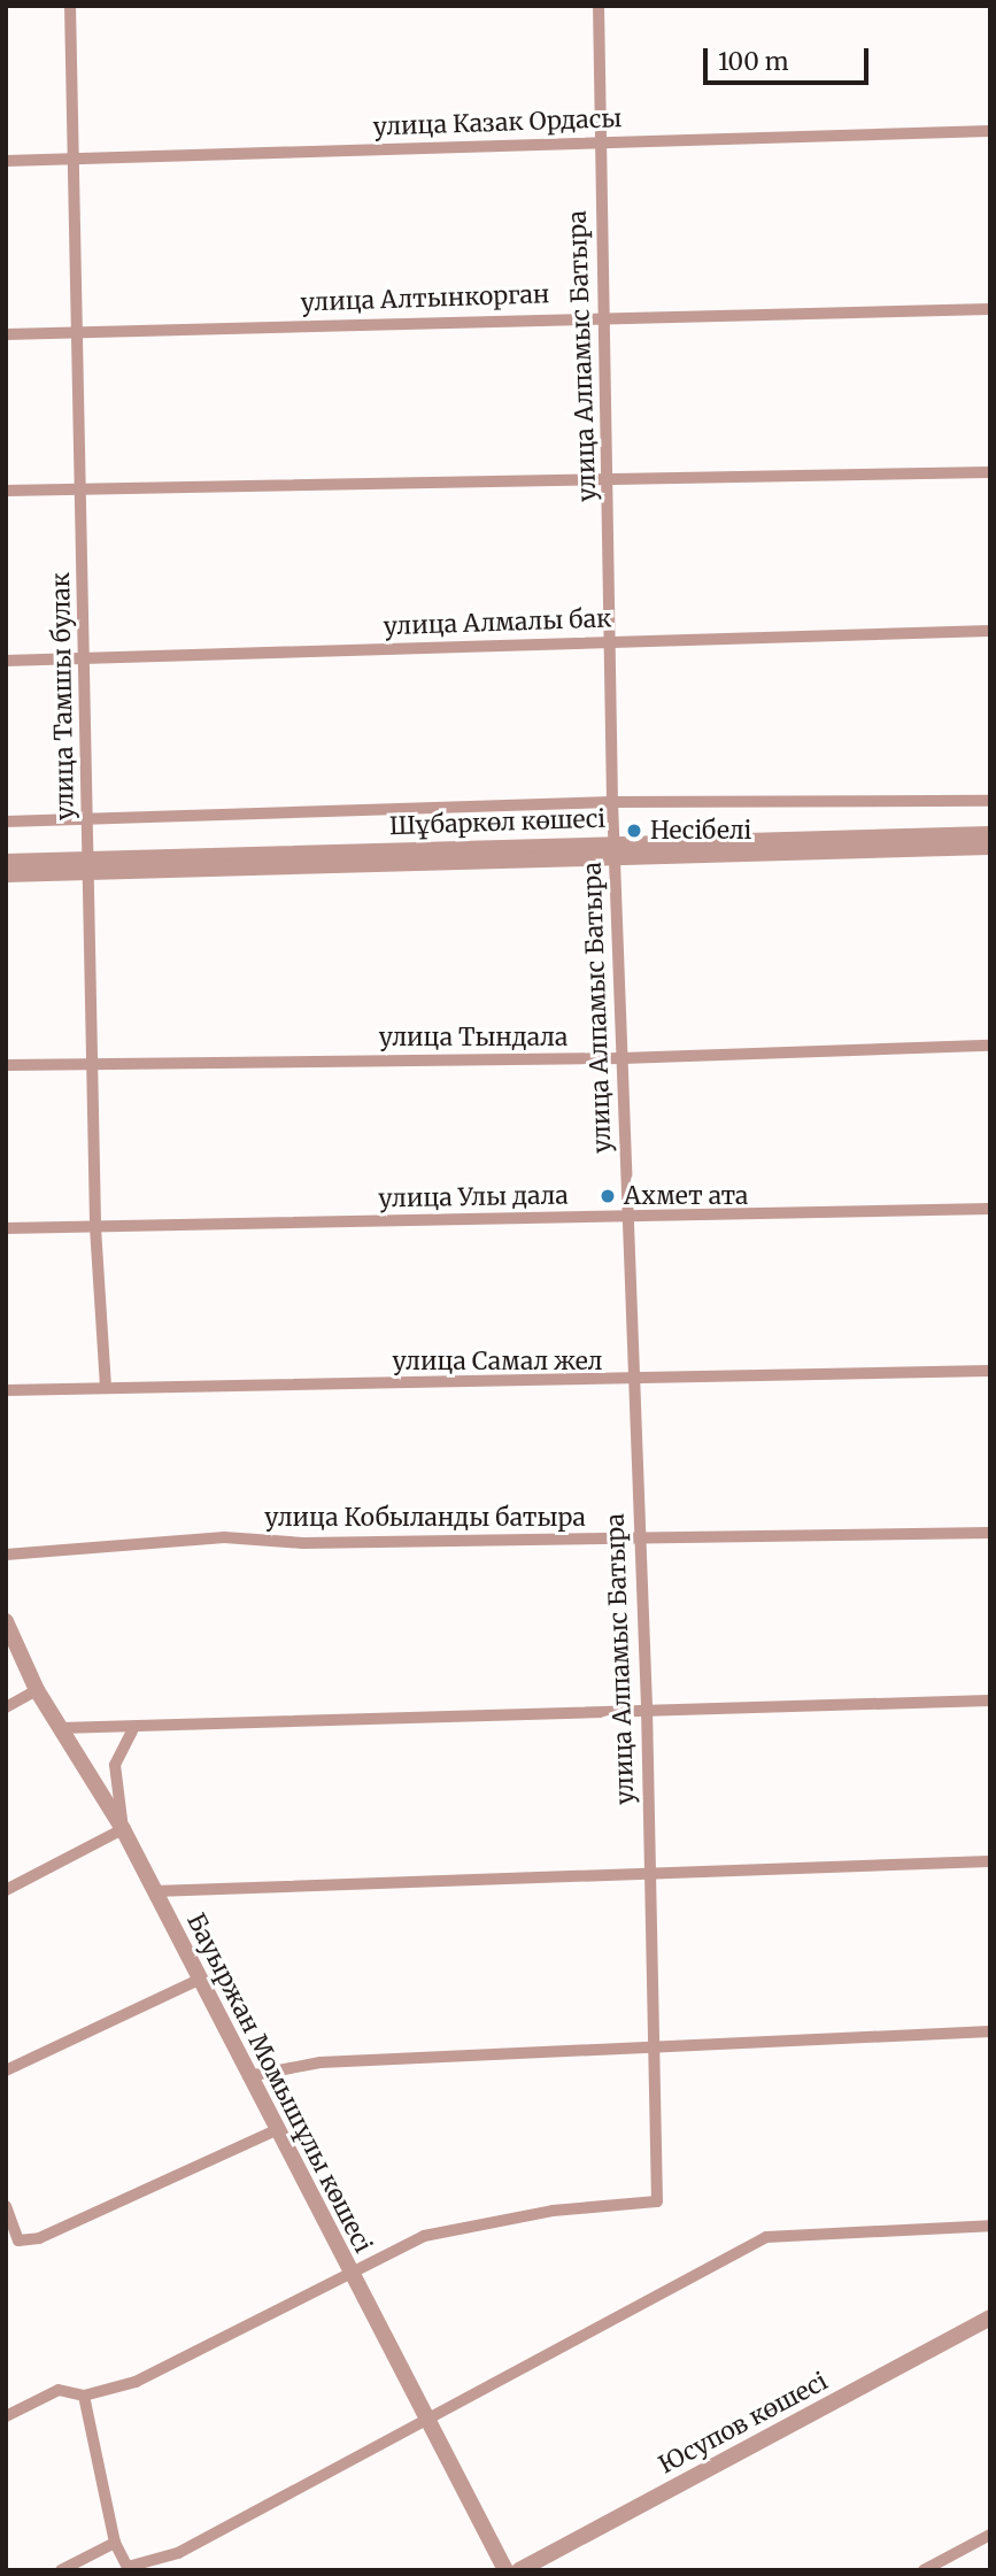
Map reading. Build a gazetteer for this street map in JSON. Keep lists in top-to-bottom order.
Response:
{
  "streets": {
    "street": [
      "улица Казак Ордасы",
      "улица Алтынкорган",
      "улица Алпамыс Батыра",
      "улица Алмалы бак",
      "улица Тамшы булак",
      "Шұбаркөл көшесі",
      "улица Тындала",
      "улица Улы дала",
      "улица Самал жел",
      "улица Кобыланды батыра",
      "Бауыржан Момышұлы көшесі",
      "Юсупов көшесі"
    ]
  },
  "crossings": [
    ["улица Казак Ордасы", "улица Алпамыс Батыра"],
    ["улица Казак Ордасы", "улица Тамшы булак"],
    ["улица Алтынкорган", "улица Алпамыс Батыра"],
    ["улица Алтынкорган", "улица Тамшы булак"],
    ["улица Алпамыс Батыра", "улица Алмалы бак"],
    ["улица Алпамыс Батыра", "Шұбаркөл көшесі"],
    ["улица Алпамыс Батыра", "улица Тындала"],
    ["улица Алпамыс Батыра", "улица Улы дала"],
    ["улица Алпамыс Батыра", "улица Самал жел"],
    ["улица Алпамыс Батыра", "улица Кобыланды батыра"],
    ["улица Алпамыс Батыра", "Бауыржан Момышұлы көшесі"],
    ["улица Алмалы бак", "улица Тамшы булак"],
    ["улица Тамшы булак", "Шұбаркөл көшесі"],
    ["улица Тамшы булак", "улица Тындала"],
    ["улица Тамшы булак", "улица Улы дала"],
    ["улица Тамшы булак", "улица Самал жел"]
  ],
  "places": ["Несібелі", "Ахмет ата"],
  "scale_bar": "100 m"
}
